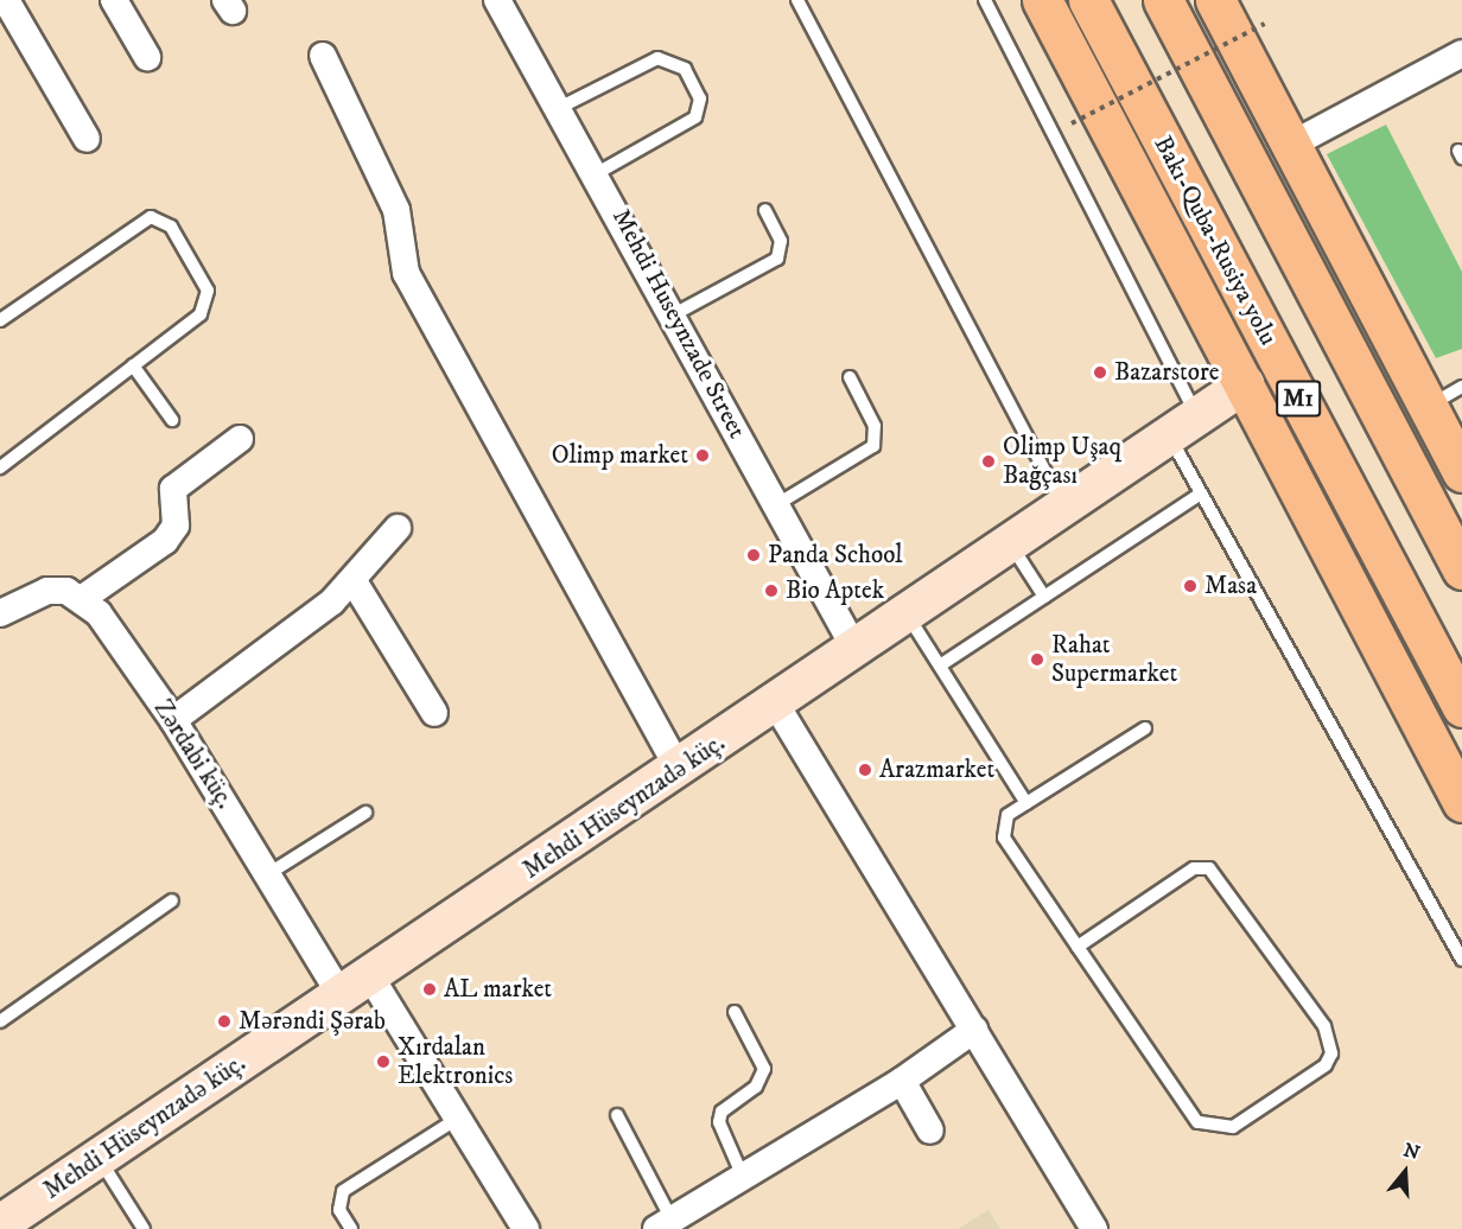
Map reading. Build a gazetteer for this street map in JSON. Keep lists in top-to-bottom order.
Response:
{
  "streets": {
    "highway": ["Bakı-Quba-Rusiya yolu", "M1"],
    "street": ["Mehdi Huseynzadе Street", "Zərdabi küç.", "Mehdi Hüseynzadə küç."]
  },
  "crossings": [
    ["Mehdi Huseynzadе Street", "Mehdi Hüseynzadə küç."],
    ["Zərdabi küç.", "Mehdi Hüseynzadə küç."]
  ],
  "places": [
    "Bazarstore",
    "Olimp market",
    "Olimp Uşaq Bağçası",
    "Panda School",
    "Masa",
    "Bio Aptek",
    "Rahat Supermarket",
    "Arazmarket",
    "AL market",
    "Mərəndi Şərab",
    "Xırdalan Elektronics"
  ],
  "north": "top"
}
